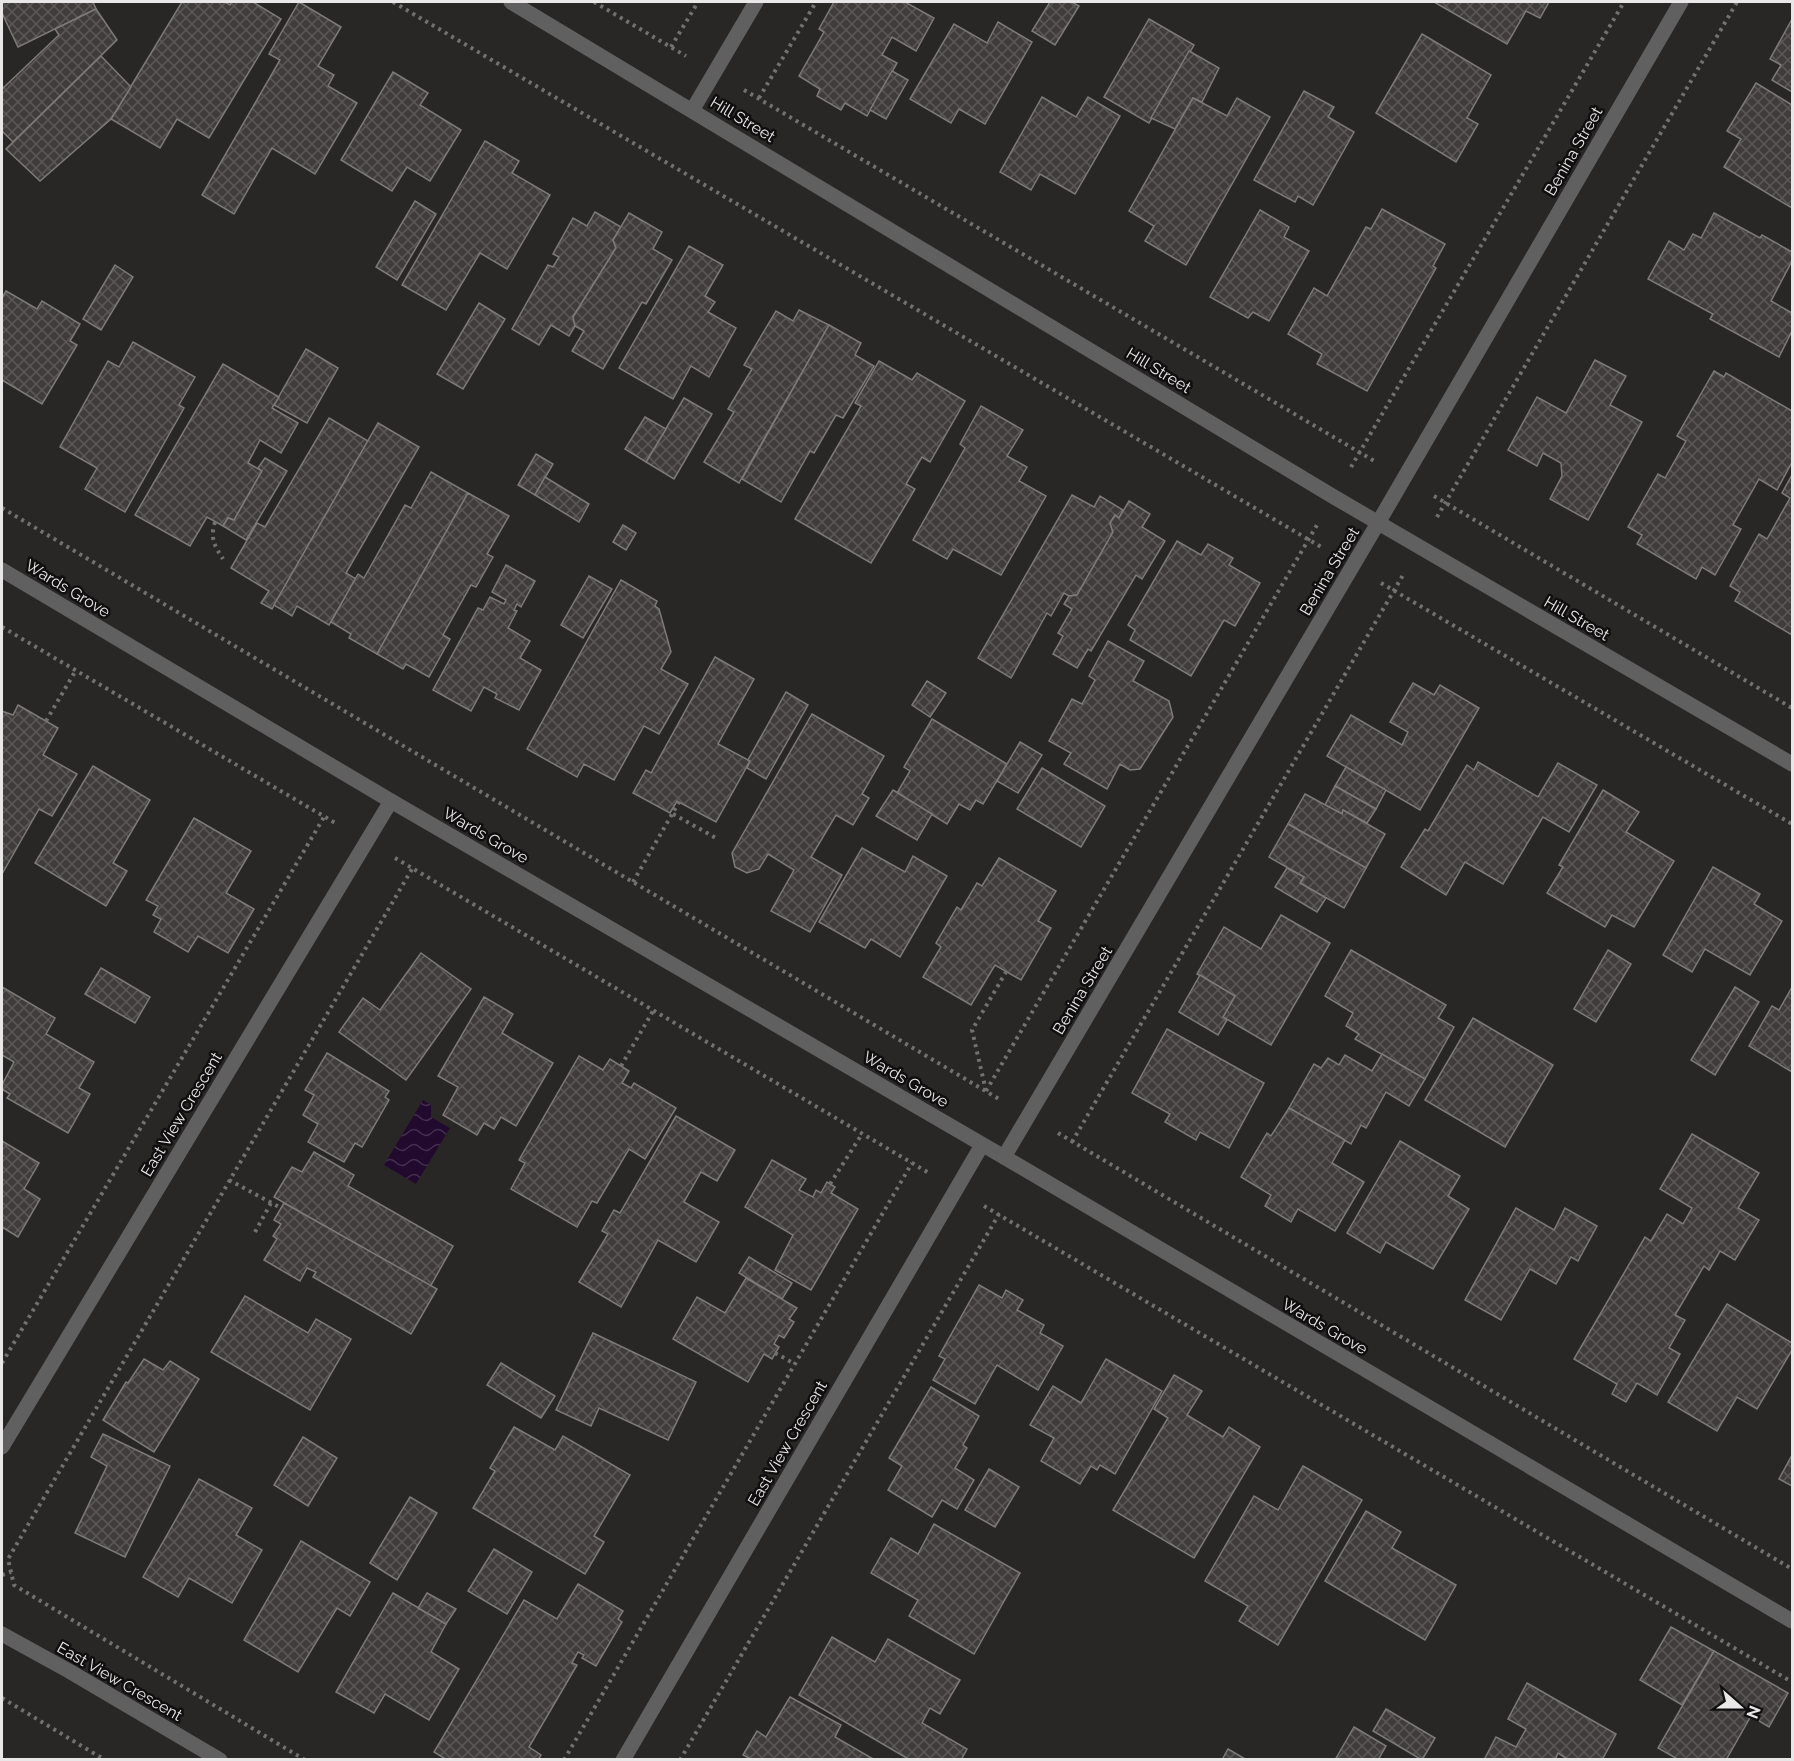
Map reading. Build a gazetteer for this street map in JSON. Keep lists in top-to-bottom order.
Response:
{
  "streets": {
    "street": [
      "Hill Street",
      "Benina Street",
      "Wards Grove",
      "East View Crescent"
    ]
  },
  "crossings": [
    ["Hill Street", "Benina Street"],
    ["Benina Street", "Wards Grove"],
    ["Wards Grove", "East View Crescent"]
  ],
  "north": "right"
}
